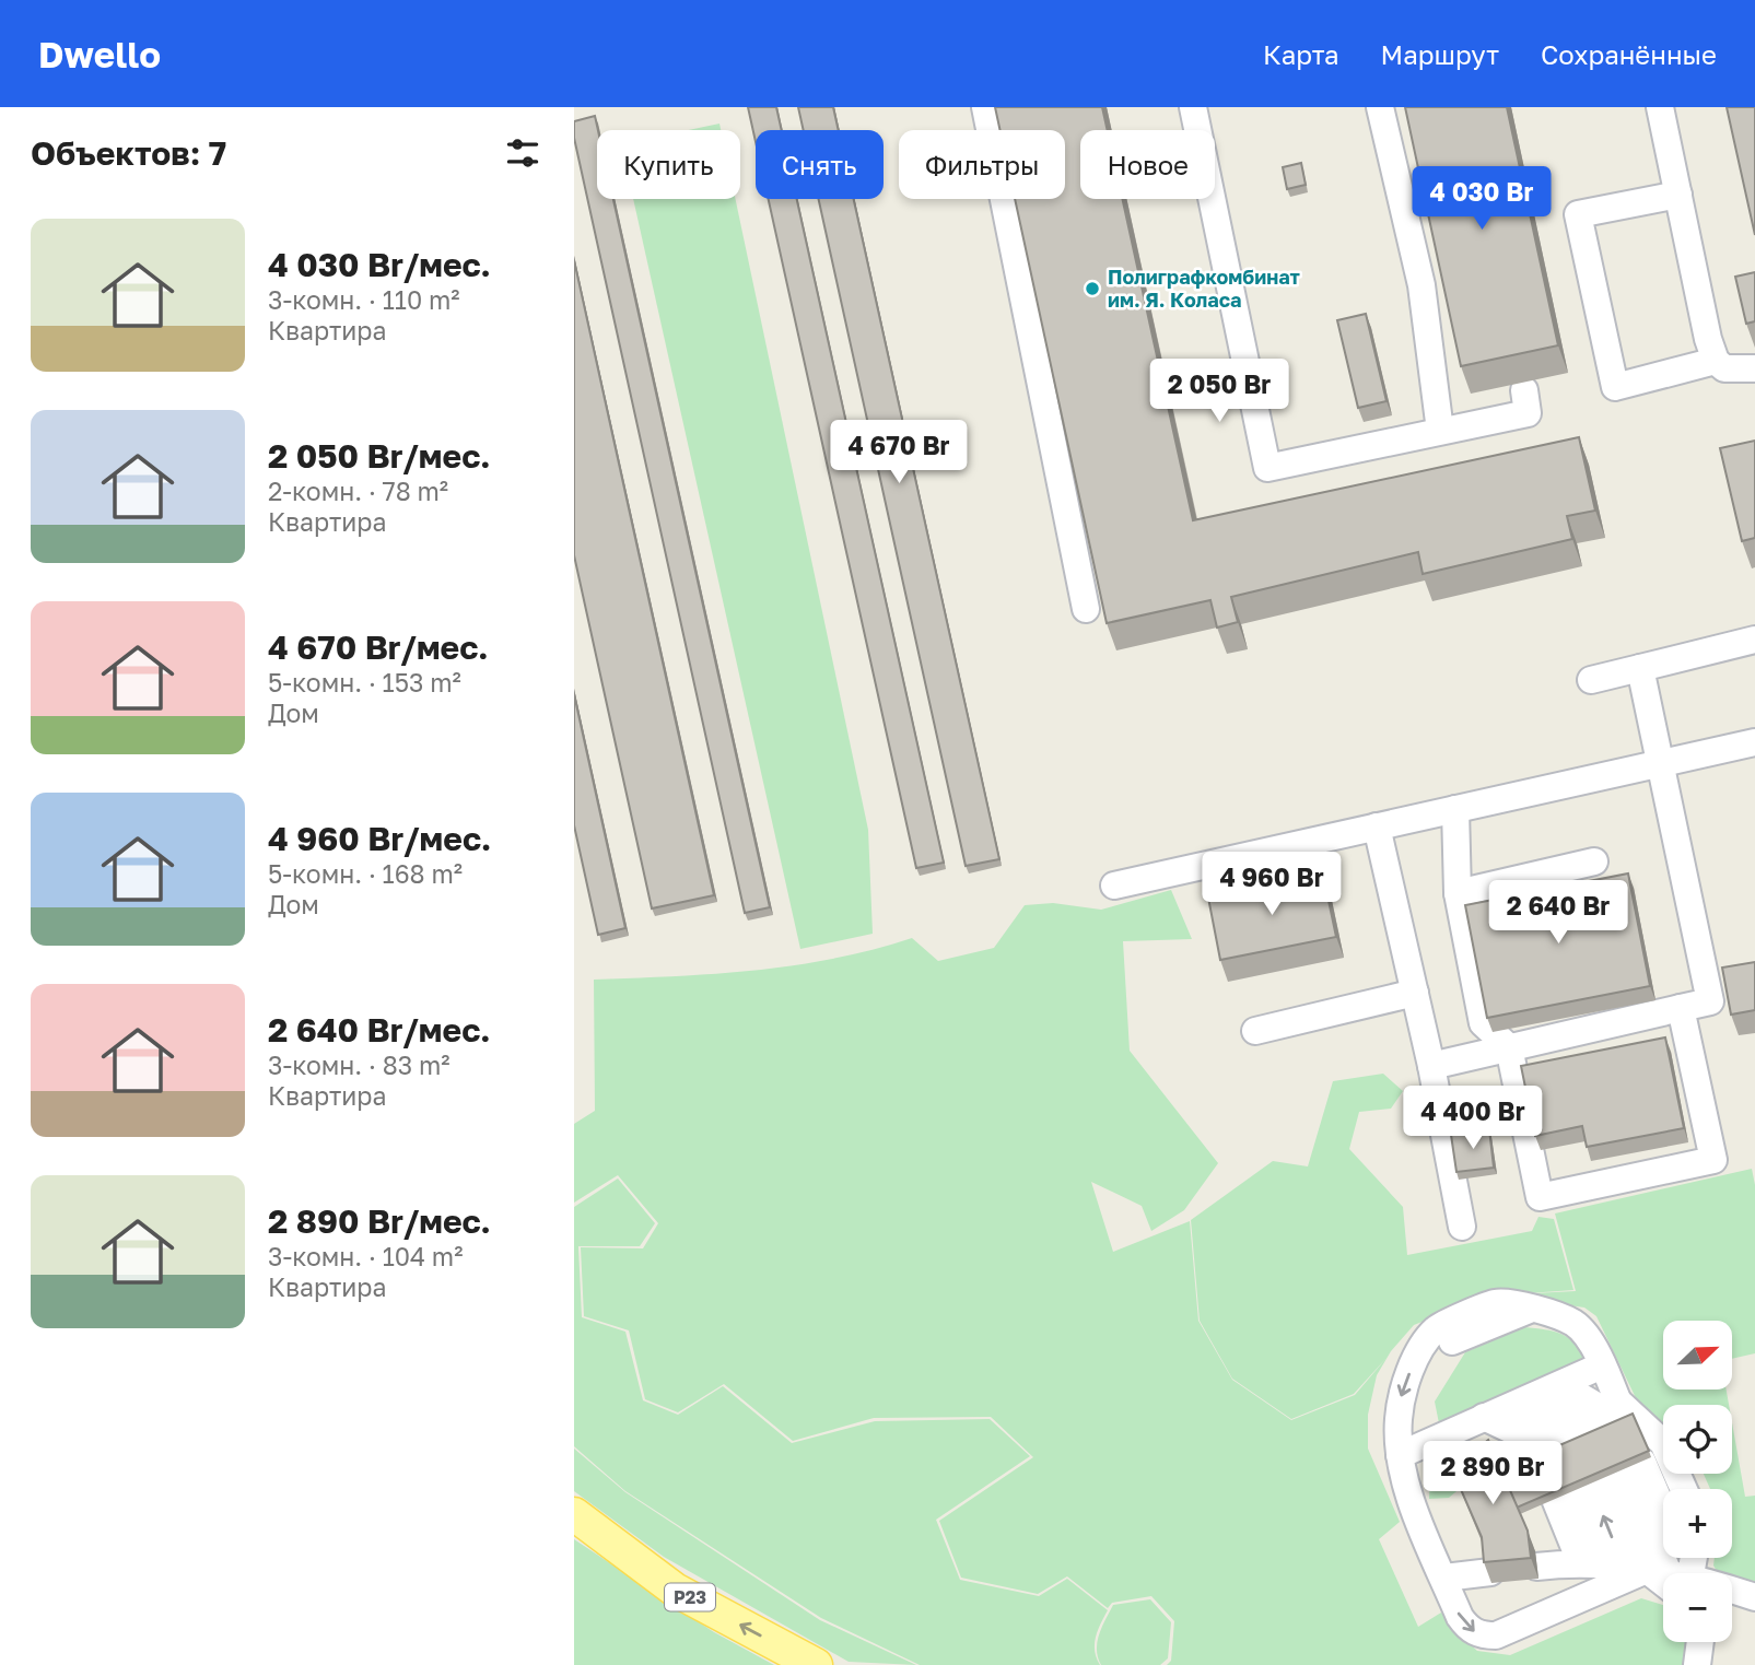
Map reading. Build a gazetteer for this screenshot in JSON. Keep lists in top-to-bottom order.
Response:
{
  "streets": {
    "main road": ["Р23"]
  },
  "places": ["Полиграфкомбинат им. Я. Коласа"],
  "north": "top right",
  "page": {
    "header": "Dwello",
    "nav": ["Карта", "Маршрут", "Сохранённые"],
    "heading": "Объектов: 7",
    "chip": [
      "Купить",
      "Снять",
      "Фильтры",
      "Новое"
    ],
    "price": [
      "4 030 Br",
      "2 050 Br",
      "4 670 Br",
      "4 960 Br",
      "2 640 Br",
      "4 400 Br",
      "2 890 Br"
    ],
    "list": [
      {
        "name": "4 030 Br/мес.",
        "note": "3-комн. · 110 m² · Квартира"
      },
      {
        "name": "2 050 Br/мес.",
        "note": "2-комн. · 78 m² · Квартира"
      },
      {
        "name": "4 670 Br/мес.",
        "note": "5-комн. · 153 m² · Дом"
      },
      {
        "name": "4 960 Br/мес.",
        "note": "5-комн. · 168 m² · Дом"
      },
      {
        "name": "2 640 Br/мес.",
        "note": "3-комн. · 83 m² · Квартира"
      },
      {
        "name": "2 890 Br/мес.",
        "note": "3-комн. · 104 m² · Квартира"
      }
    ],
    "map_buttons": ["+", "−"]
  }
}
